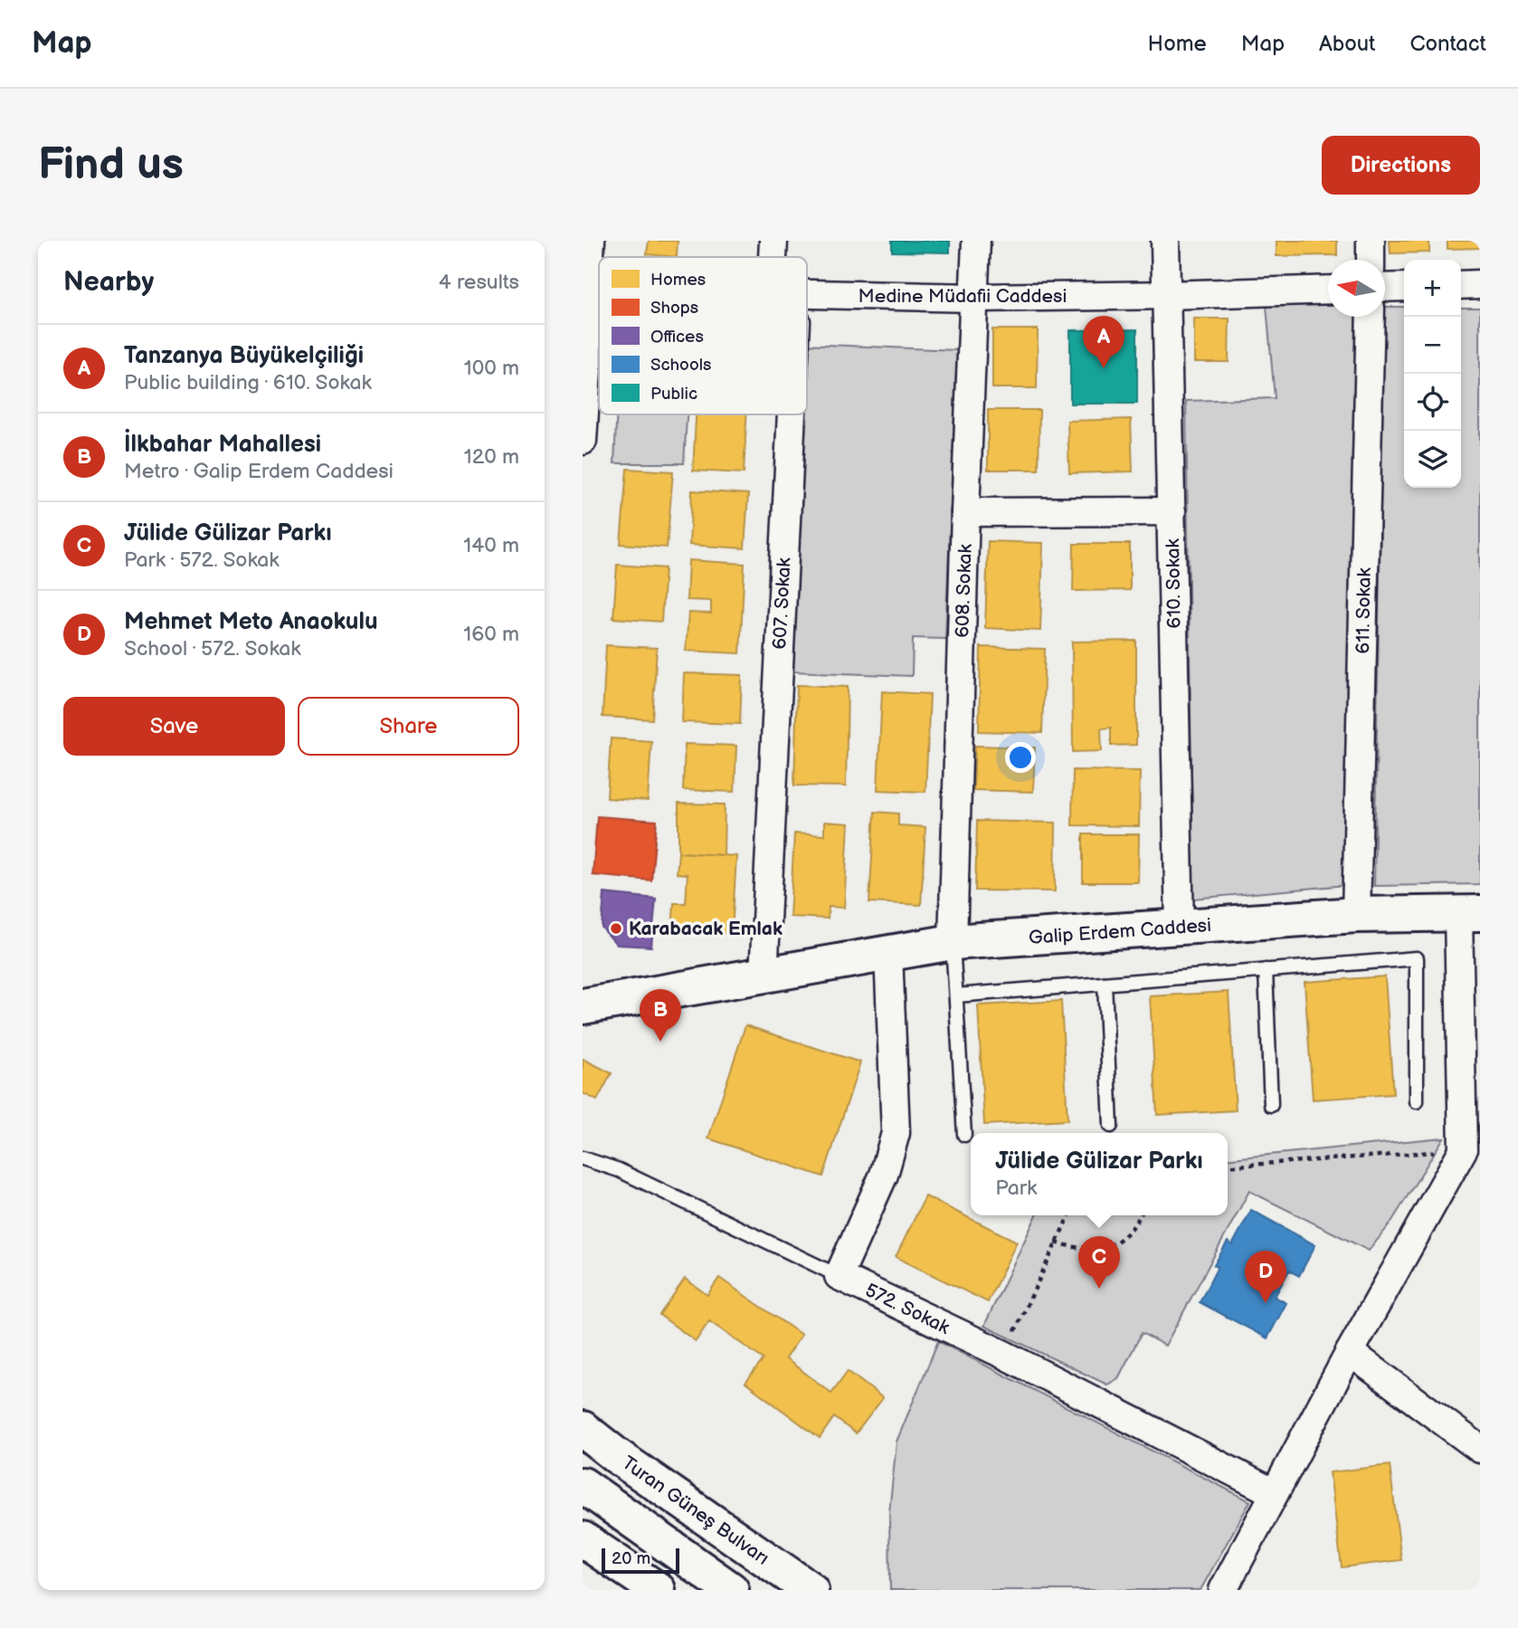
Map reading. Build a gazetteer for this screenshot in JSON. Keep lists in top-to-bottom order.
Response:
{
  "streets": {
    "main road": ["Galip Erdem Caddesi", "Turan Güneş Bulvarı"],
    "street": [
      "Medine Müdafii Caddesi",
      "610. Sokak",
      "608. Sokak",
      "607. Sokak",
      "611. Sokak",
      "572. Sokak"
    ]
  },
  "crossings": [
    ["Medine Müdafii Caddesi", "610. Sokak"],
    ["Medine Müdafii Caddesi", "608. Sokak"],
    ["610. Sokak", "Galip Erdem Caddesi"],
    ["608. Sokak", "Galip Erdem Caddesi"],
    ["607. Sokak", "Galip Erdem Caddesi"],
    ["611. Sokak", "Galip Erdem Caddesi"]
  ],
  "places": ["Karabacak Emlak"],
  "legend": [
    "Homes",
    "Shops",
    "Offices",
    "Schools",
    "Public"
  ],
  "scale_bar": "20 m",
  "north": "left",
  "page": {
    "header": "Map",
    "nav": [
      "Home",
      "Map",
      "About",
      "Contact"
    ],
    "buttons": [
      "Directions",
      ["Save", "Share"]
    ],
    "title": "Find us",
    "heading": ["Nearby", "4 results"],
    "map_buttons": ["+", "−"],
    "pins": [
      "A",
      "B",
      "C",
      "D"
    ],
    "list": [
      {
        "mark": "A",
        "name": "Tanzanya Büyükelçiliği",
        "note": "Public building · 610. Sokak",
        "value": "100 m"
      },
      {
        "mark": "B",
        "name": "İlkbahar Mahallesi",
        "note": "Metro · Galip Erdem Caddesi",
        "value": "120 m"
      },
      {
        "mark": "C",
        "name": "Jülide Gülizar Parkı",
        "note": "Park · 572. Sokak",
        "value": "140 m"
      },
      {
        "mark": "D",
        "name": "Mehmet Meto Anaokulu",
        "note": "School · 572. Sokak",
        "value": "160 m"
      }
    ],
    "popup": ["Jülide Gülizar Parkı", "Park"],
    "scale": "20 m"
  }
}
